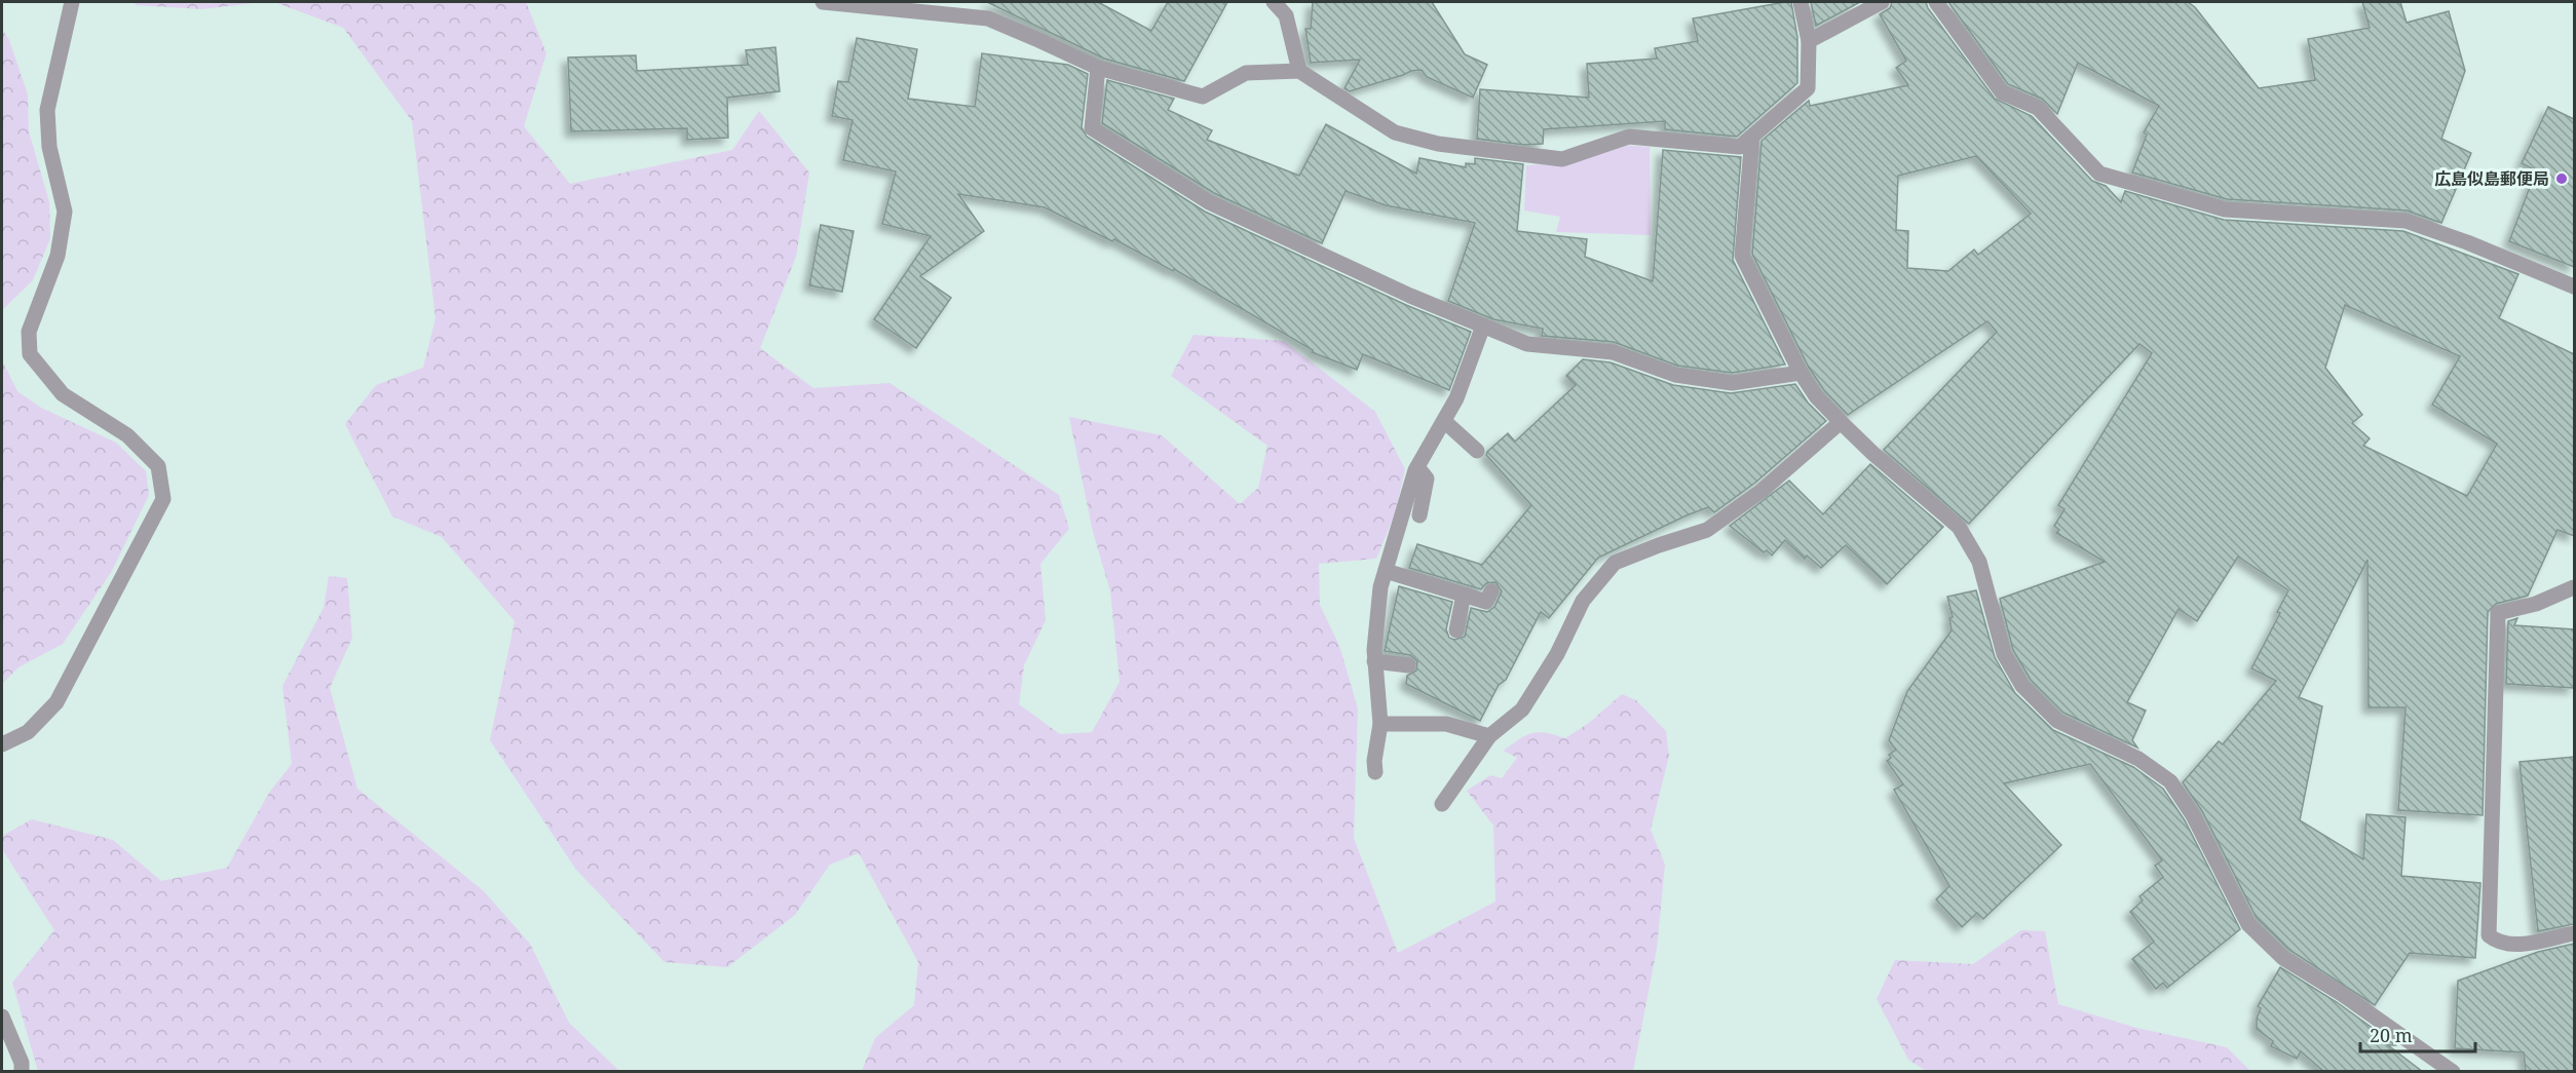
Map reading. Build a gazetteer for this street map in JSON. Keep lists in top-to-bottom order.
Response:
{
  "places": ["広島似島郵便局"],
  "scale_bar": "20 m"
}
